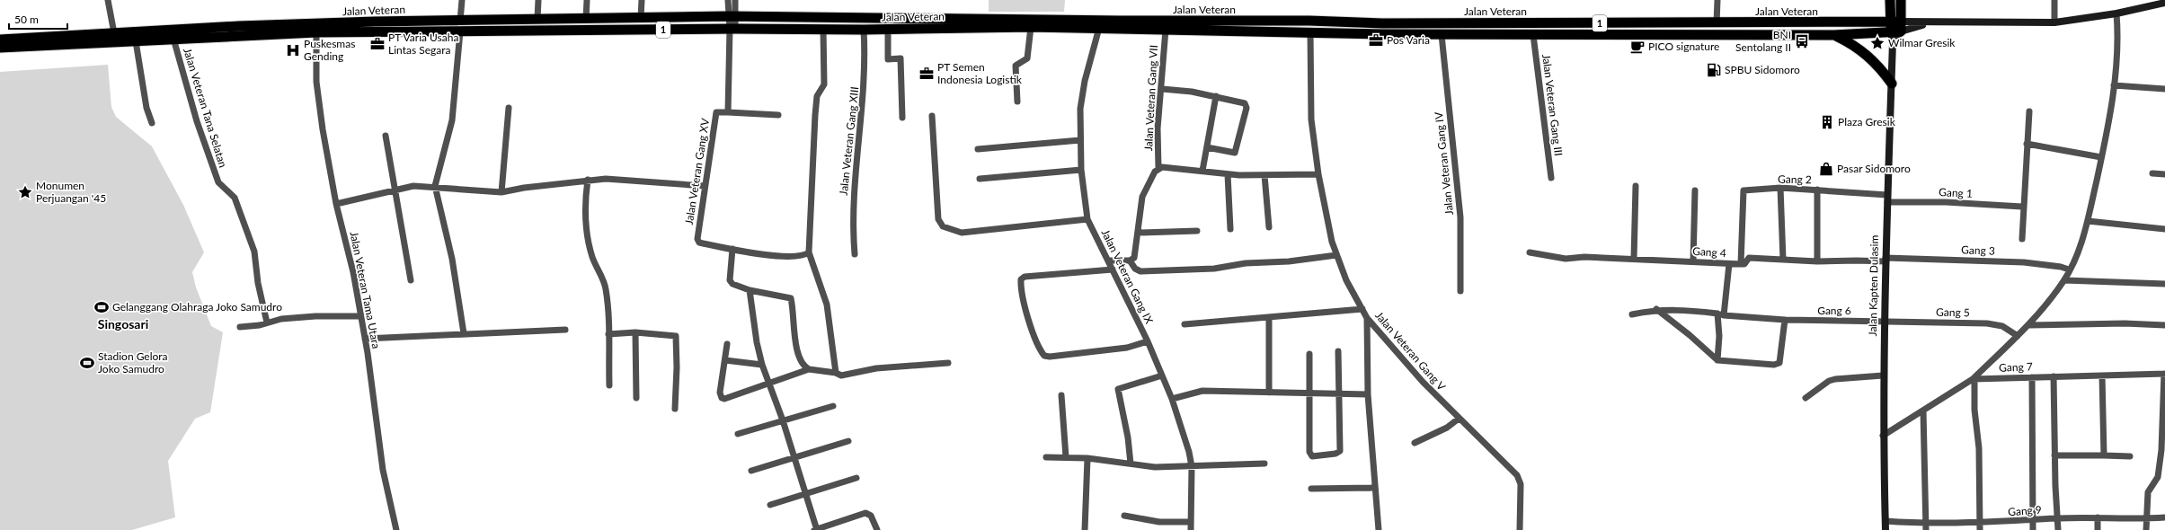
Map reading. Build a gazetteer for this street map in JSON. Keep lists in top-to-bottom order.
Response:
{
  "streets": {
    "highway": ["Jalan Veteran", "1"],
    "main road": ["Jalan Kapten Dulasim"],
    "street": [
      "Jalan Veteran Gang VII",
      "Jalan Veteran Gang III",
      "Jalan Veteran Tana Selatan",
      "Jalan Veteran Gang XIII",
      "Jalan Veteran Gang IV",
      "Jalan Veteran Gang XV",
      "Gang 2",
      "Gang 1",
      "Gang 3",
      "Gang 4",
      "Jalan Veteran Gang IX",
      "Jalan Veteran Tama Utara",
      "Gang 6",
      "Gang 5",
      "Jalan Veteran Gang V",
      "Gang 7",
      "Gang 9"
    ]
  },
  "crossings": [
    ["Jalan Veteran", "Jalan Veteran Gang VII"],
    ["Jalan Veteran", "Jalan Veteran Gang III"],
    ["Jalan Veteran", "Jalan Veteran Tana Selatan"],
    ["Jalan Veteran", "Jalan Veteran Gang XIII"],
    ["Jalan Veteran", "Jalan Veteran Gang IV"],
    ["Jalan Veteran", "Jalan Veteran Gang IX"],
    ["Jalan Veteran", "Jalan Kapten Dulasim"],
    ["Jalan Veteran", "Jalan Veteran Tama Utara"],
    ["Jalan Veteran", "Jalan Veteran Gang V"],
    ["Gang 2", "Gang 1"],
    ["Gang 2", "Gang 4"],
    ["Gang 2", "Jalan Kapten Dulasim"],
    ["Gang 1", "Jalan Kapten Dulasim"],
    ["Gang 3", "Gang 4"],
    ["Gang 3", "Jalan Kapten Dulasim"],
    ["Gang 4", "Jalan Kapten Dulasim"],
    ["Jalan Kapten Dulasim", "Gang 6"],
    ["Jalan Kapten Dulasim", "Gang 5"],
    ["Jalan Kapten Dulasim", "Gang 9"],
    ["Gang 6", "Gang 5"]
  ],
  "districts": ["Singosari"],
  "places": {
    "office": ["Pos Varia", "PT Varia Usaha Lintas Segara", "PT Semen Indonesia Logistik"],
    "bus stop": ["BNI Sentolang II"],
    "place": ["Wilmar Gresik", "Monumen Perjuangan '45"],
    "cafe": ["PICO signature"],
    "hospital": ["Puskesmas Gending"],
    "fuel station": ["SPBU Sidomoro"],
    "building": ["Plaza Gresik"],
    "shop": ["Pasar Sidomoro"],
    "sports": ["Gelanggang Olahraga Joko Samudro", "Stadion Gelora Joko Samudro"]
  },
  "scale_bar": "50 m"
}
